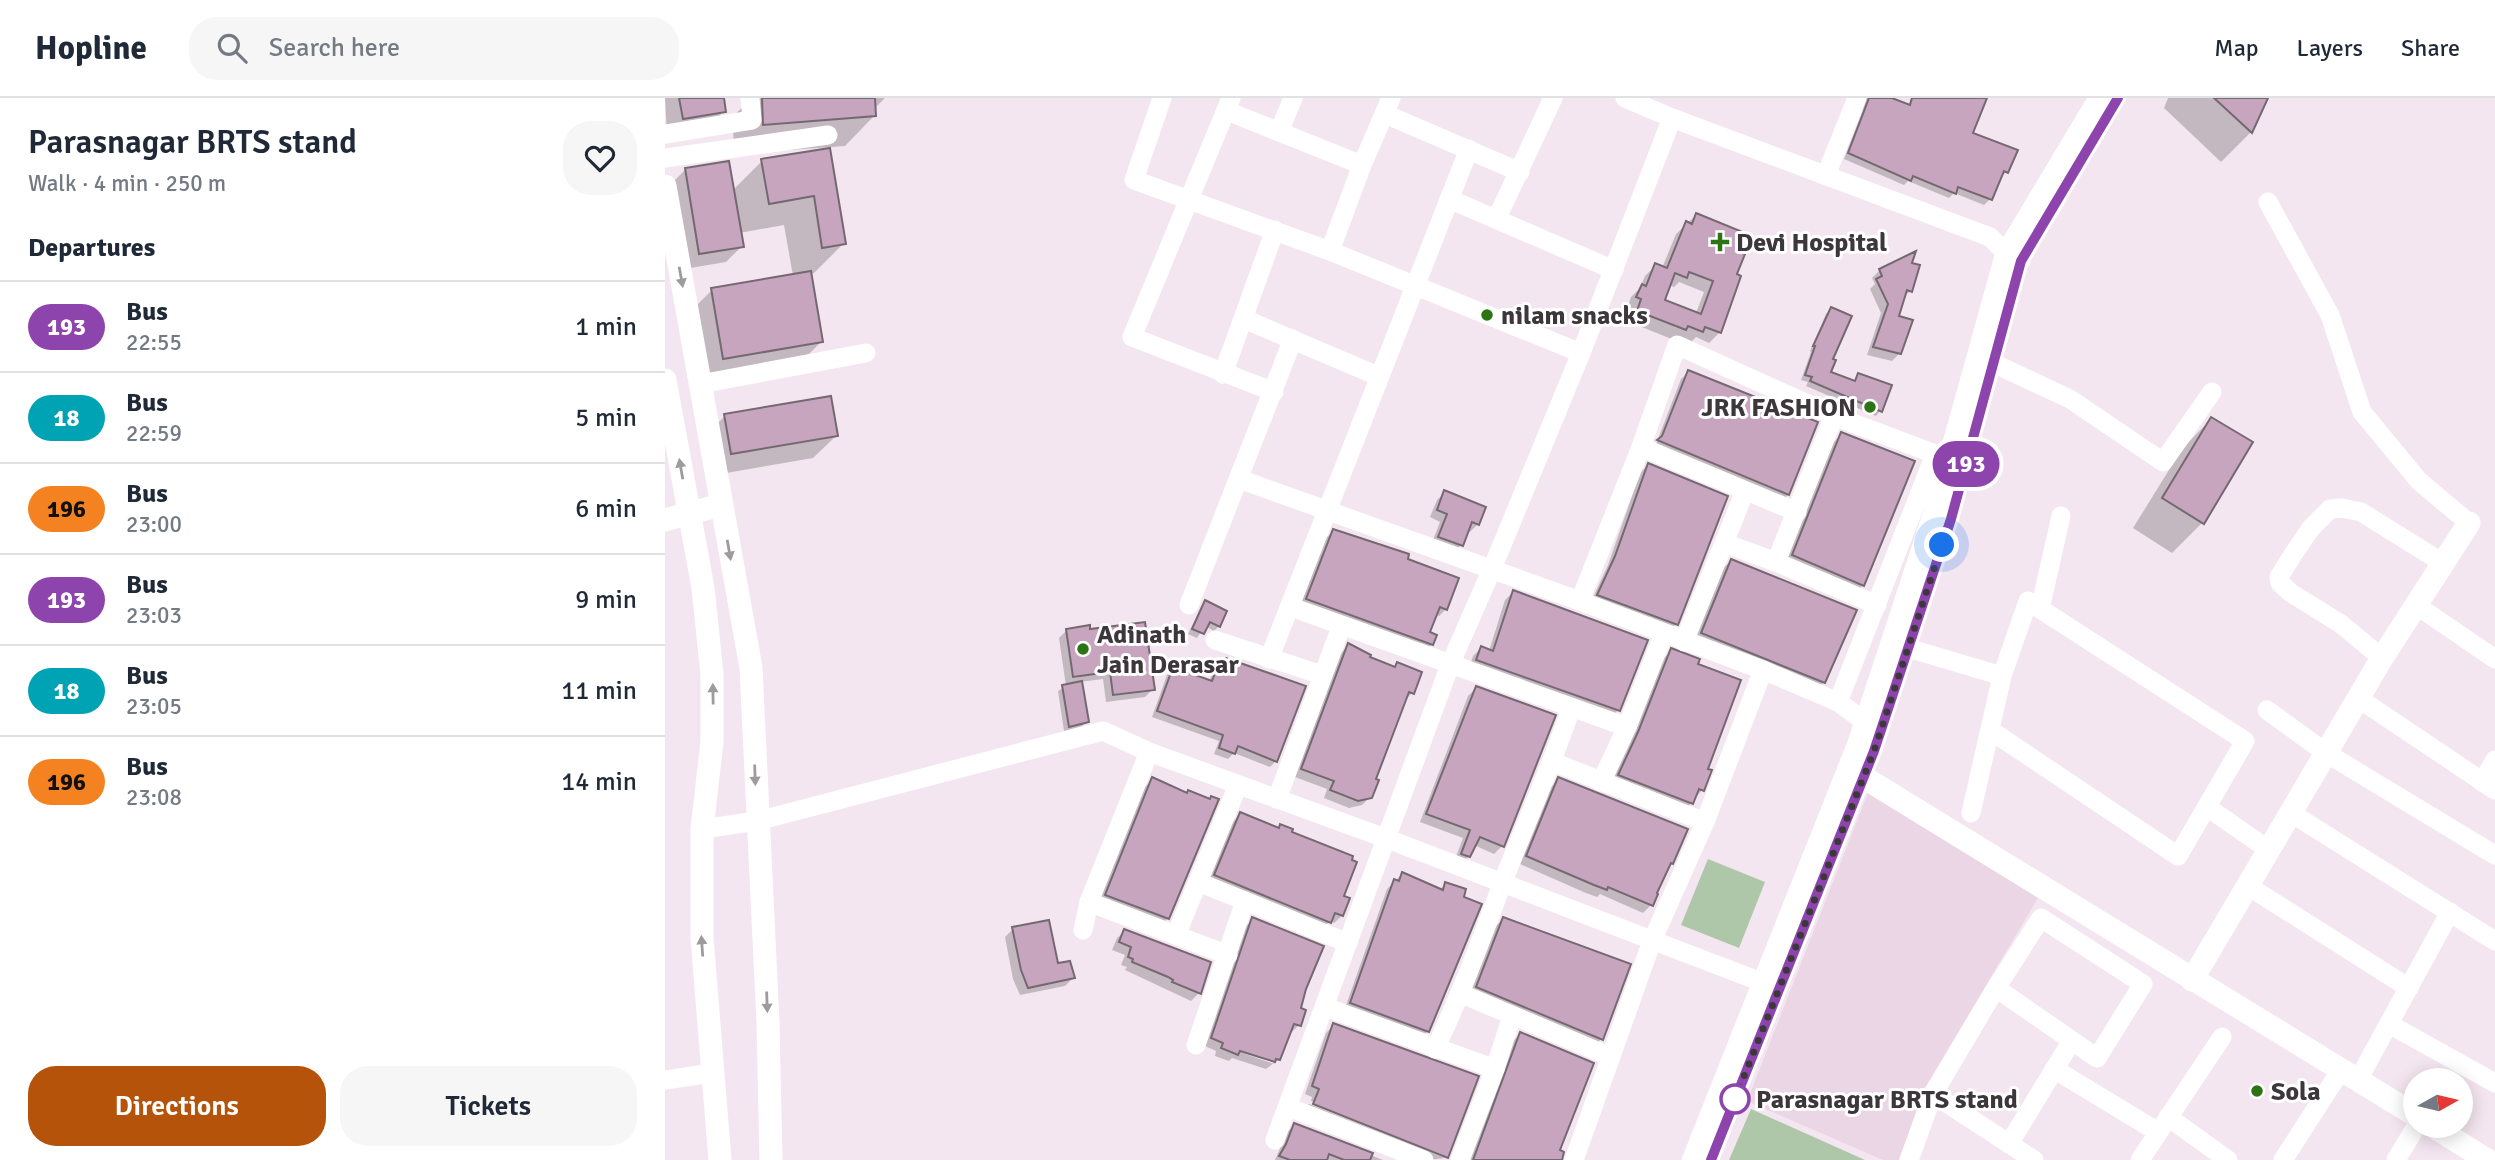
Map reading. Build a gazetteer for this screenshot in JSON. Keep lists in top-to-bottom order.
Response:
{
  "places": {
    "health": ["Devi Hospital"],
    "other": [
      "nilam snacks",
      "JRK FASHION",
      "Adinath Jain Derasar",
      "Sola",
      "Parasnagar BRTS stand"
    ]
  },
  "lines": ["bus line 193"],
  "north": "right",
  "page": {
    "header": "Hopline",
    "search": "Search here",
    "nav": ["Map", "Layers", "Share"],
    "heading": [
      ["Parasnagar BRTS stand", "Walk · 4 min · 250 m"],
      "Departures"
    ],
    "on_map": "193",
    "list": [
      {
        "mark": "193",
        "name": "Bus",
        "note": "22:55",
        "value": "1 min"
      },
      {
        "mark": "18",
        "name": "Bus",
        "note": "22:59",
        "value": "5 min"
      },
      {
        "mark": "196",
        "name": "Bus",
        "note": "23:00",
        "value": "6 min"
      },
      {
        "mark": "193",
        "name": "Bus",
        "note": "23:03",
        "value": "9 min"
      },
      {
        "mark": "18",
        "name": "Bus",
        "note": "23:05",
        "value": "11 min"
      },
      {
        "mark": "196",
        "name": "Bus",
        "note": "23:08",
        "value": "14 min"
      }
    ],
    "buttons": ["Directions", "Tickets"]
  }
}
